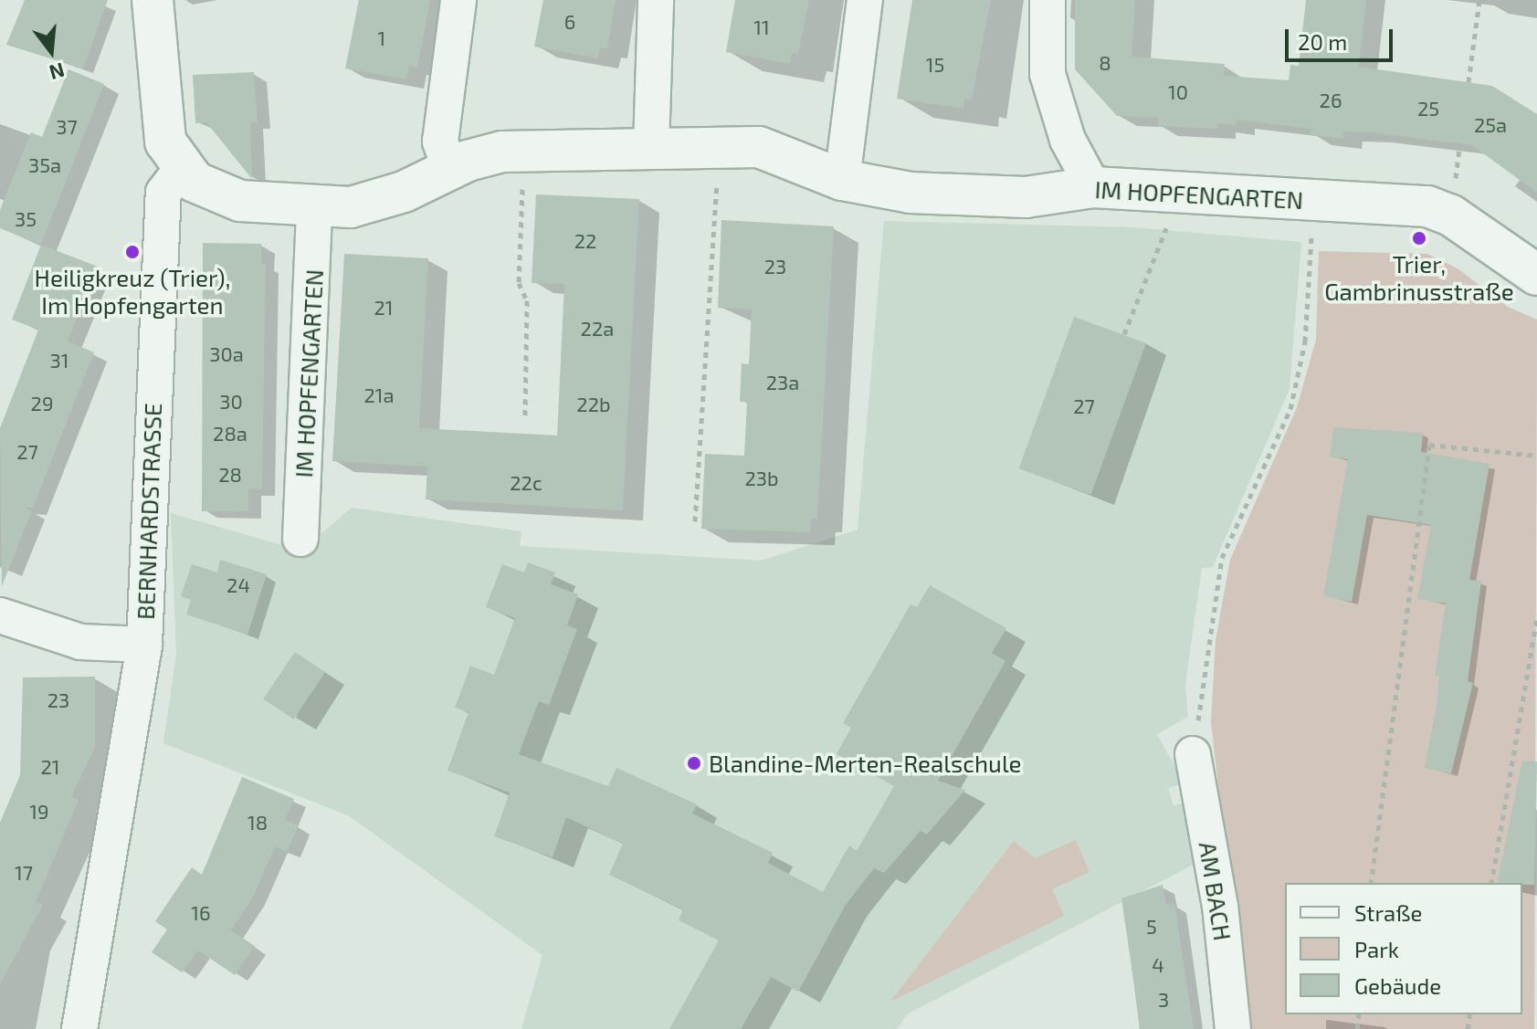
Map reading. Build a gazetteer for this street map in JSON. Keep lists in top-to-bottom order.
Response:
{
  "streets": {
    "street": ["IM HOPFENGARTEN", "BERNHARDSTRASSE", "AM BACH"]
  },
  "crossings": [
    ["IM HOPFENGARTEN", "BERNHARDSTRASSE"]
  ],
  "places": ["Trier, Gambrinusstraße", "Heiligkreuz (Trier), Im Hopfengarten", "Blandine-Merten-Realschule"],
  "house_numbers": [
    "6",
    "11",
    "1",
    "8",
    "15",
    "10",
    "26",
    "25",
    "25a",
    "37",
    "35a",
    "35",
    "22",
    "23",
    "21",
    "22a",
    "30a",
    "31",
    "23a",
    "21a",
    "30",
    "29",
    "22b",
    "27",
    "28a",
    "27",
    "28",
    "23b",
    "22c",
    "24",
    "23",
    "21",
    "19",
    "18",
    "17",
    "16",
    "5",
    "4",
    "3"
  ],
  "legend": ["Straße", "Park", "Gebäude"],
  "scale_bar": "20 m",
  "north": "bottom"
}
